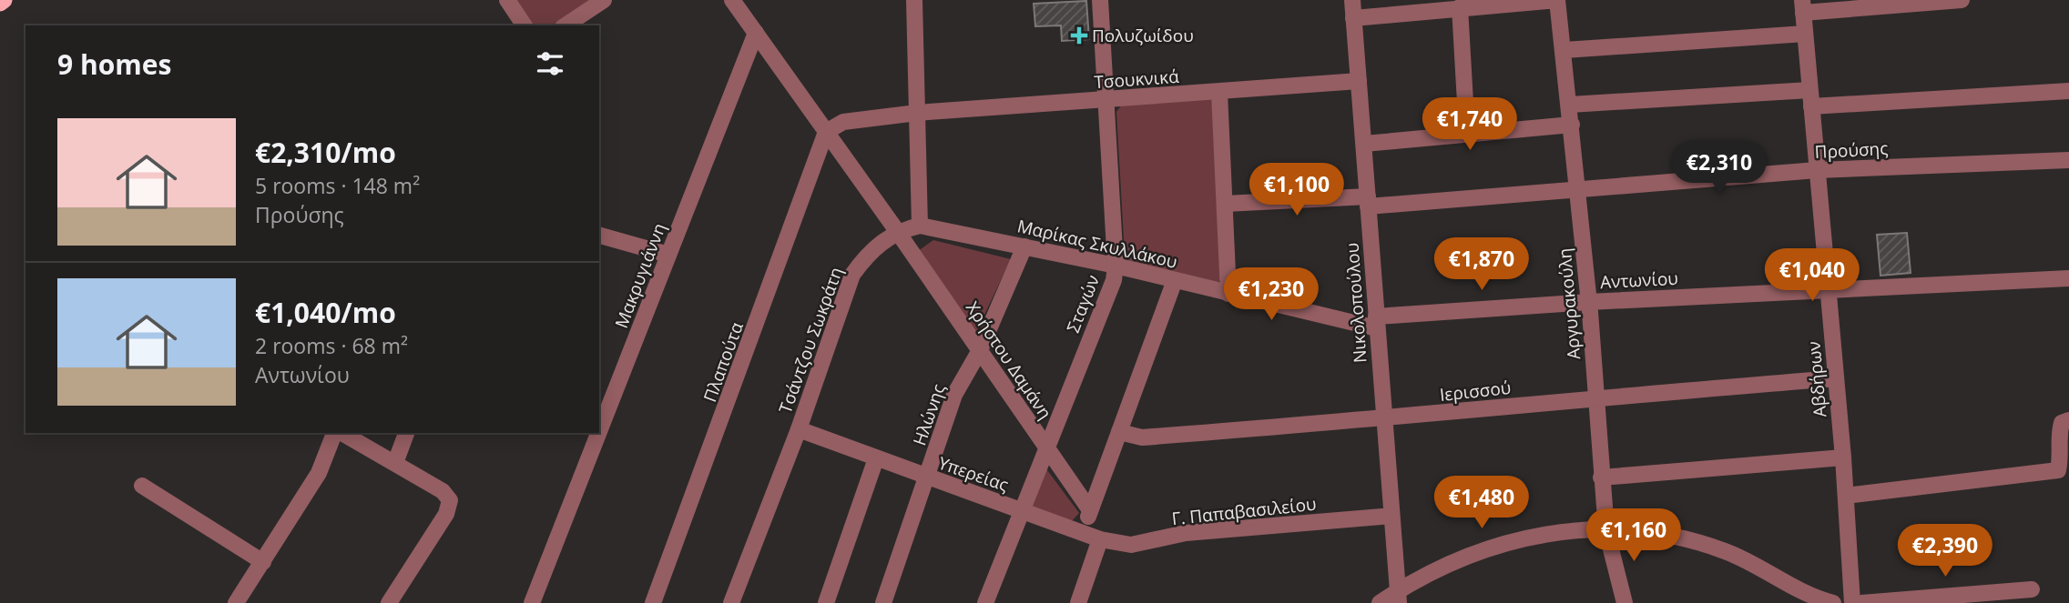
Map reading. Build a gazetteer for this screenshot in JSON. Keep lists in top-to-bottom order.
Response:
{
  "streets": {
    "street": [
      "Τσουκνικά",
      "Προύσης",
      "Μαρίκας Σκυλλάκου",
      "Μακρυγιάννη",
      "Αντωνίου",
      "Νικολοπούλου",
      "Σταγών",
      "Αργυρακούλη",
      "Τσάντζου Σωκράτη",
      "Χρήστου Δαμάνη",
      "Πλαπούτα",
      "Αβδήρων",
      "Ιερισσού",
      "Ηλώνης",
      "Υπερείας",
      "Γ. Παπαβασιλείου"
    ]
  },
  "crossings": [
    ["Τσουκνικά", "Νικολοπούλου"],
    ["Τσουκνικά", "Σταγών"],
    ["Τσουκνικά", "Χρήστου Δαμάνη"],
    ["Τσουκνικά", "Πλαπούτα"],
    ["Προύσης", "Νικολοπούλου"],
    ["Προύσης", "Αργυρακούλη"],
    ["Προύσης", "Αβδήρων"],
    ["Μαρίκας Σκυλλάκου", "Αντωνίου"],
    ["Μαρίκας Σκυλλάκου", "Νικολοπούλου"],
    ["Μαρίκας Σκυλλάκου", "Σταγών"],
    ["Μαρίκας Σκυλλάκου", "Τσάντζου Σωκράτη"],
    ["Μαρίκας Σκυλλάκου", "Ηλώνης"],
    ["Μακρυγιάννη", "Χρήστου Δαμάνη"],
    ["Αντωνίου", "Νικολοπούλου"],
    ["Αντωνίου", "Αργυρακούλη"],
    ["Αντωνίου", "Αβδήρων"],
    ["Νικολοπούλου", "Ιερισσού"],
    ["Νικολοπούλου", "Γ. Παπαβασιλείου"],
    ["Σταγών", "Χρήστου Δαμάνη"],
    ["Σταγών", "Υπερείας"],
    ["Αργυρακούλη", "Ιερισσού"],
    ["Τσάντζου Σωκράτη", "Χρήστου Δαμάνη"],
    ["Τσάντζου Σωκράτη", "Υπερείας"],
    ["Χρήστου Δαμάνη", "Πλαπούτα"],
    ["Χρήστου Δαμάνη", "Ηλώνης"],
    ["Αβδήρων", "Ιερισσού"],
    ["Ηλώνης", "Υπερείας"],
    ["Υπερείας", "Γ. Παπαβασιλείου"]
  ],
  "places": {
    "health": ["Πολυζωίδου"]
  },
  "page": {
    "heading": "9 homes",
    "price": [
      "€1,740",
      "€2,310",
      "€1,100",
      "€1,870",
      "€1,040",
      "€1,230",
      "€1,480",
      "€1,160",
      "€2,390"
    ],
    "list": [
      {
        "name": "€2,310/mo",
        "note": "5 rooms · 148 m² · Προύσης"
      },
      {
        "name": "€1,040/mo",
        "note": "2 rooms · 68 m² · Αντωνίου"
      }
    ]
  }
}
